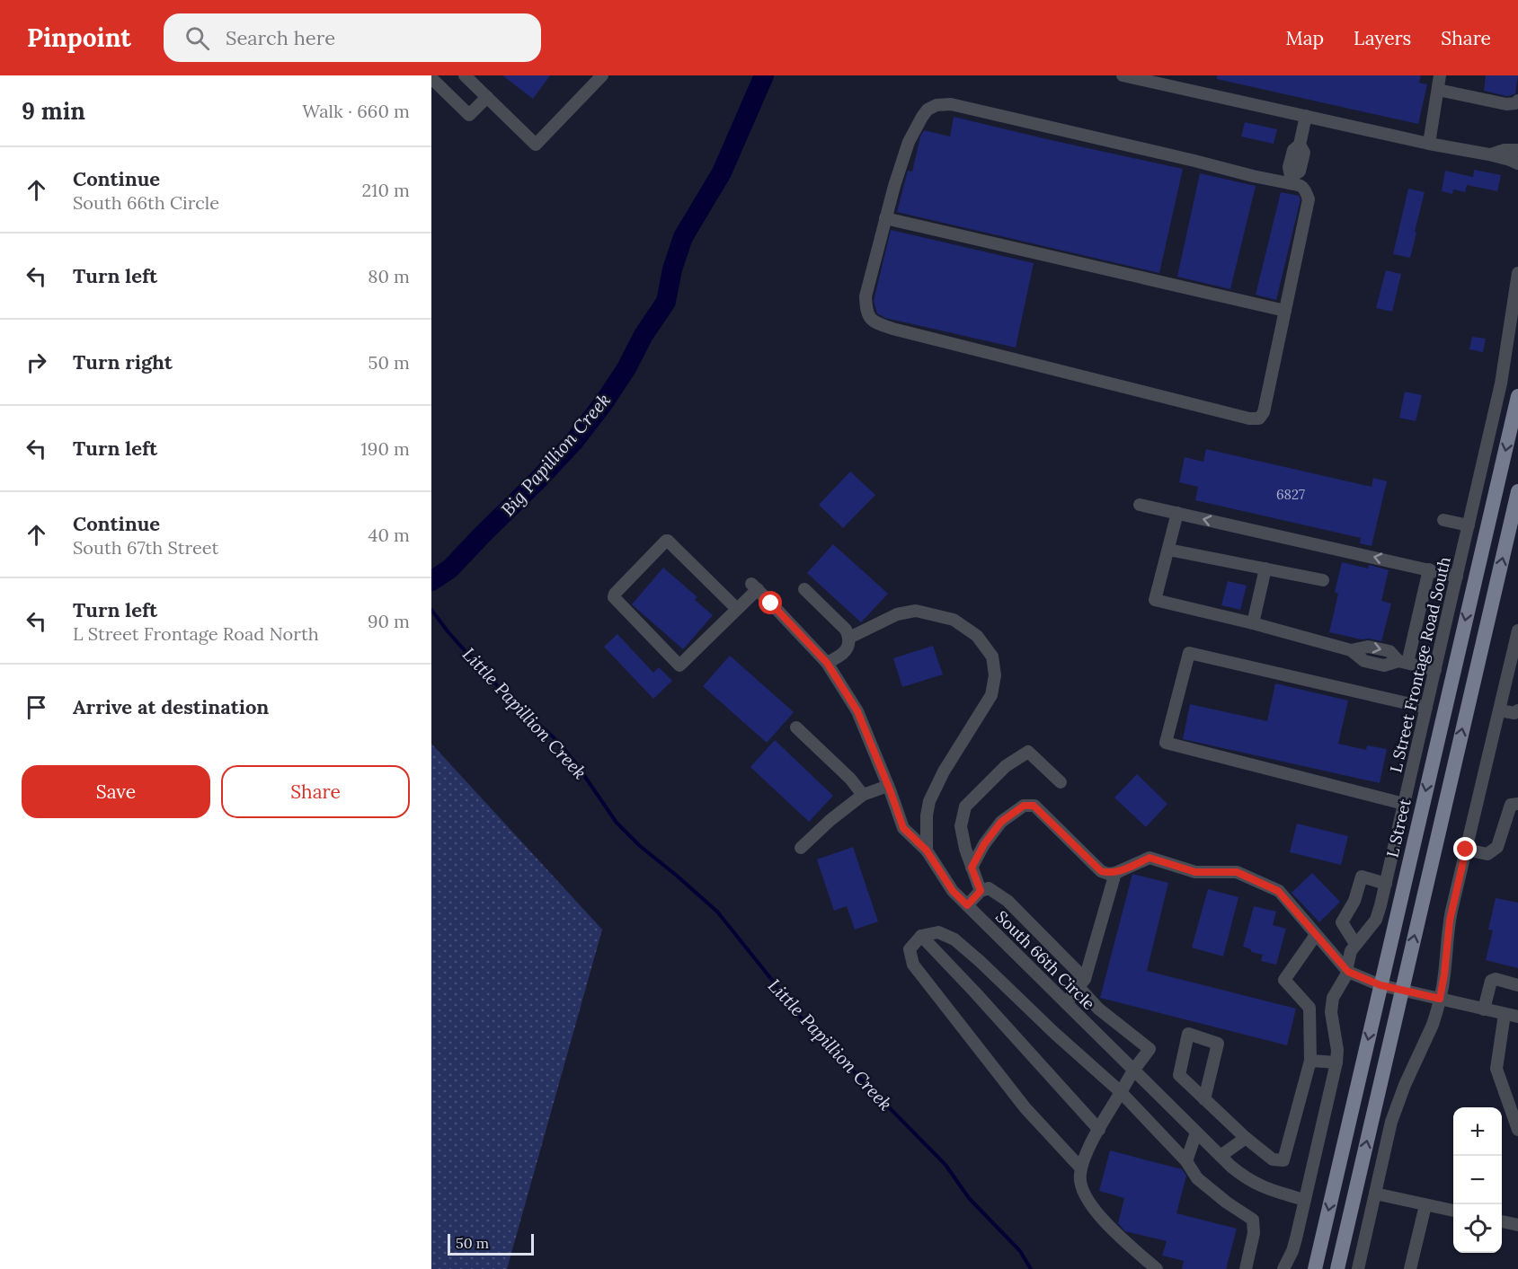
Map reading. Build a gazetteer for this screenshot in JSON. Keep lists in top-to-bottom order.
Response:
{
  "streets": {
    "main road": ["L Street"],
    "street": ["L Street Frontage Road South", "South 66th Circle"]
  },
  "crossings": [
    ["L Street Frontage Road South", "South 66th Circle"]
  ],
  "water": ["Big Papillion Creek", "Little Papillion Creek"],
  "house_numbers": ["6827"],
  "scale_bar": "50 m",
  "page": {
    "header": "Pinpoint",
    "search": "Search here",
    "nav": ["Map", "Layers", "Share"],
    "heading": ["9 min", "Walk · 660 m"],
    "list": [
      ["Continue", "South 66th Circle", "210 m"],
      ["Turn left", "80 m"],
      ["Turn right", "50 m"],
      ["Turn left", "190 m"],
      ["Continue", "South 67th Street", "40 m"],
      ["Turn left", "L Street Frontage Road North", "90 m"],
      "Arrive at destination"
    ],
    "buttons": ["Save", "Share"],
    "map_buttons": ["+", "−"],
    "scale": "50 m"
  }
}
